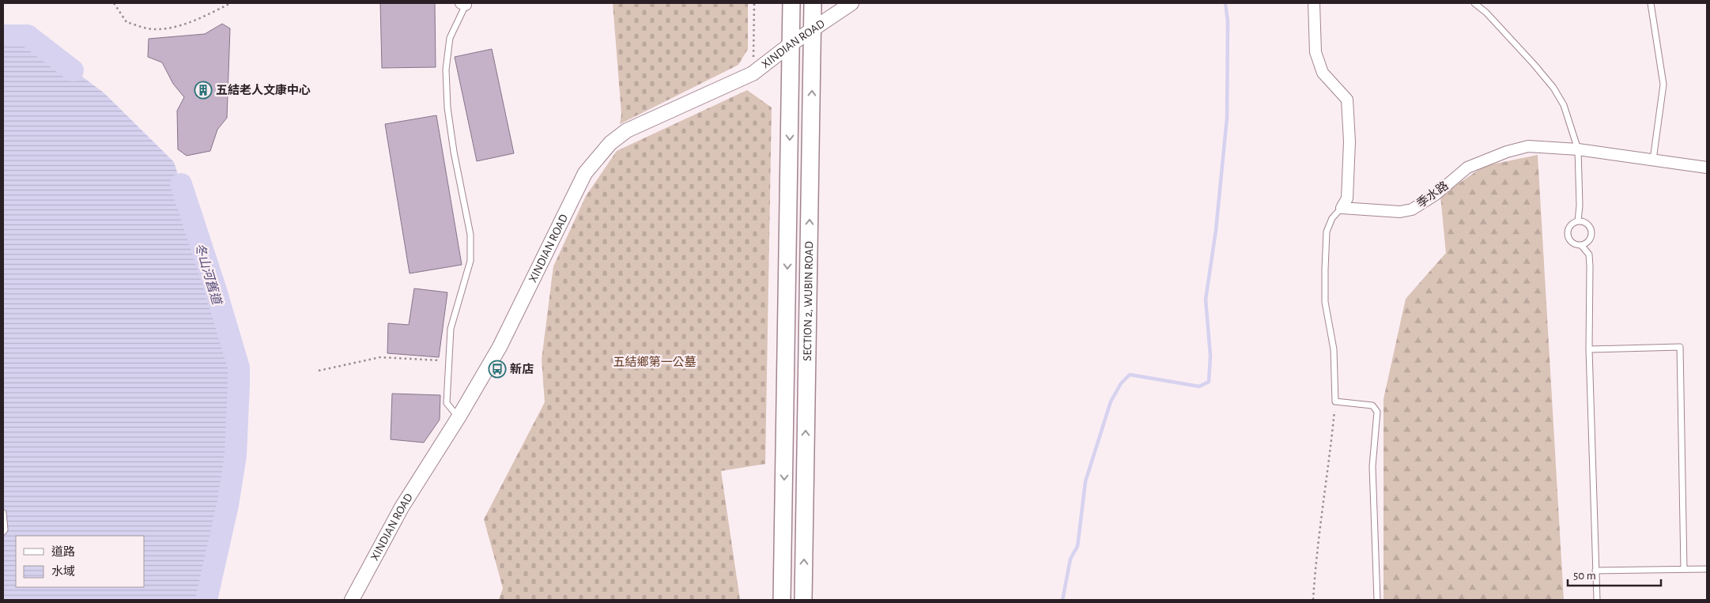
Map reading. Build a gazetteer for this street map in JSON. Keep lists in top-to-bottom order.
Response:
{
  "streets": {
    "main road": ["SECTION 2, WUBIN ROAD"],
    "street": ["XINDIAN ROAD", "季水路"]
  },
  "crossings": [
    ["XINDIAN ROAD", "SECTION 2, WUBIN ROAD"]
  ],
  "water": ["冬山河舊道"],
  "parks": ["五結鄉第一公墓"],
  "places": {
    "building": ["五結老人文康中心"],
    "bus stop": ["新店"]
  },
  "legend": ["道路", "水域"],
  "scale_bar": "50 m"
}
